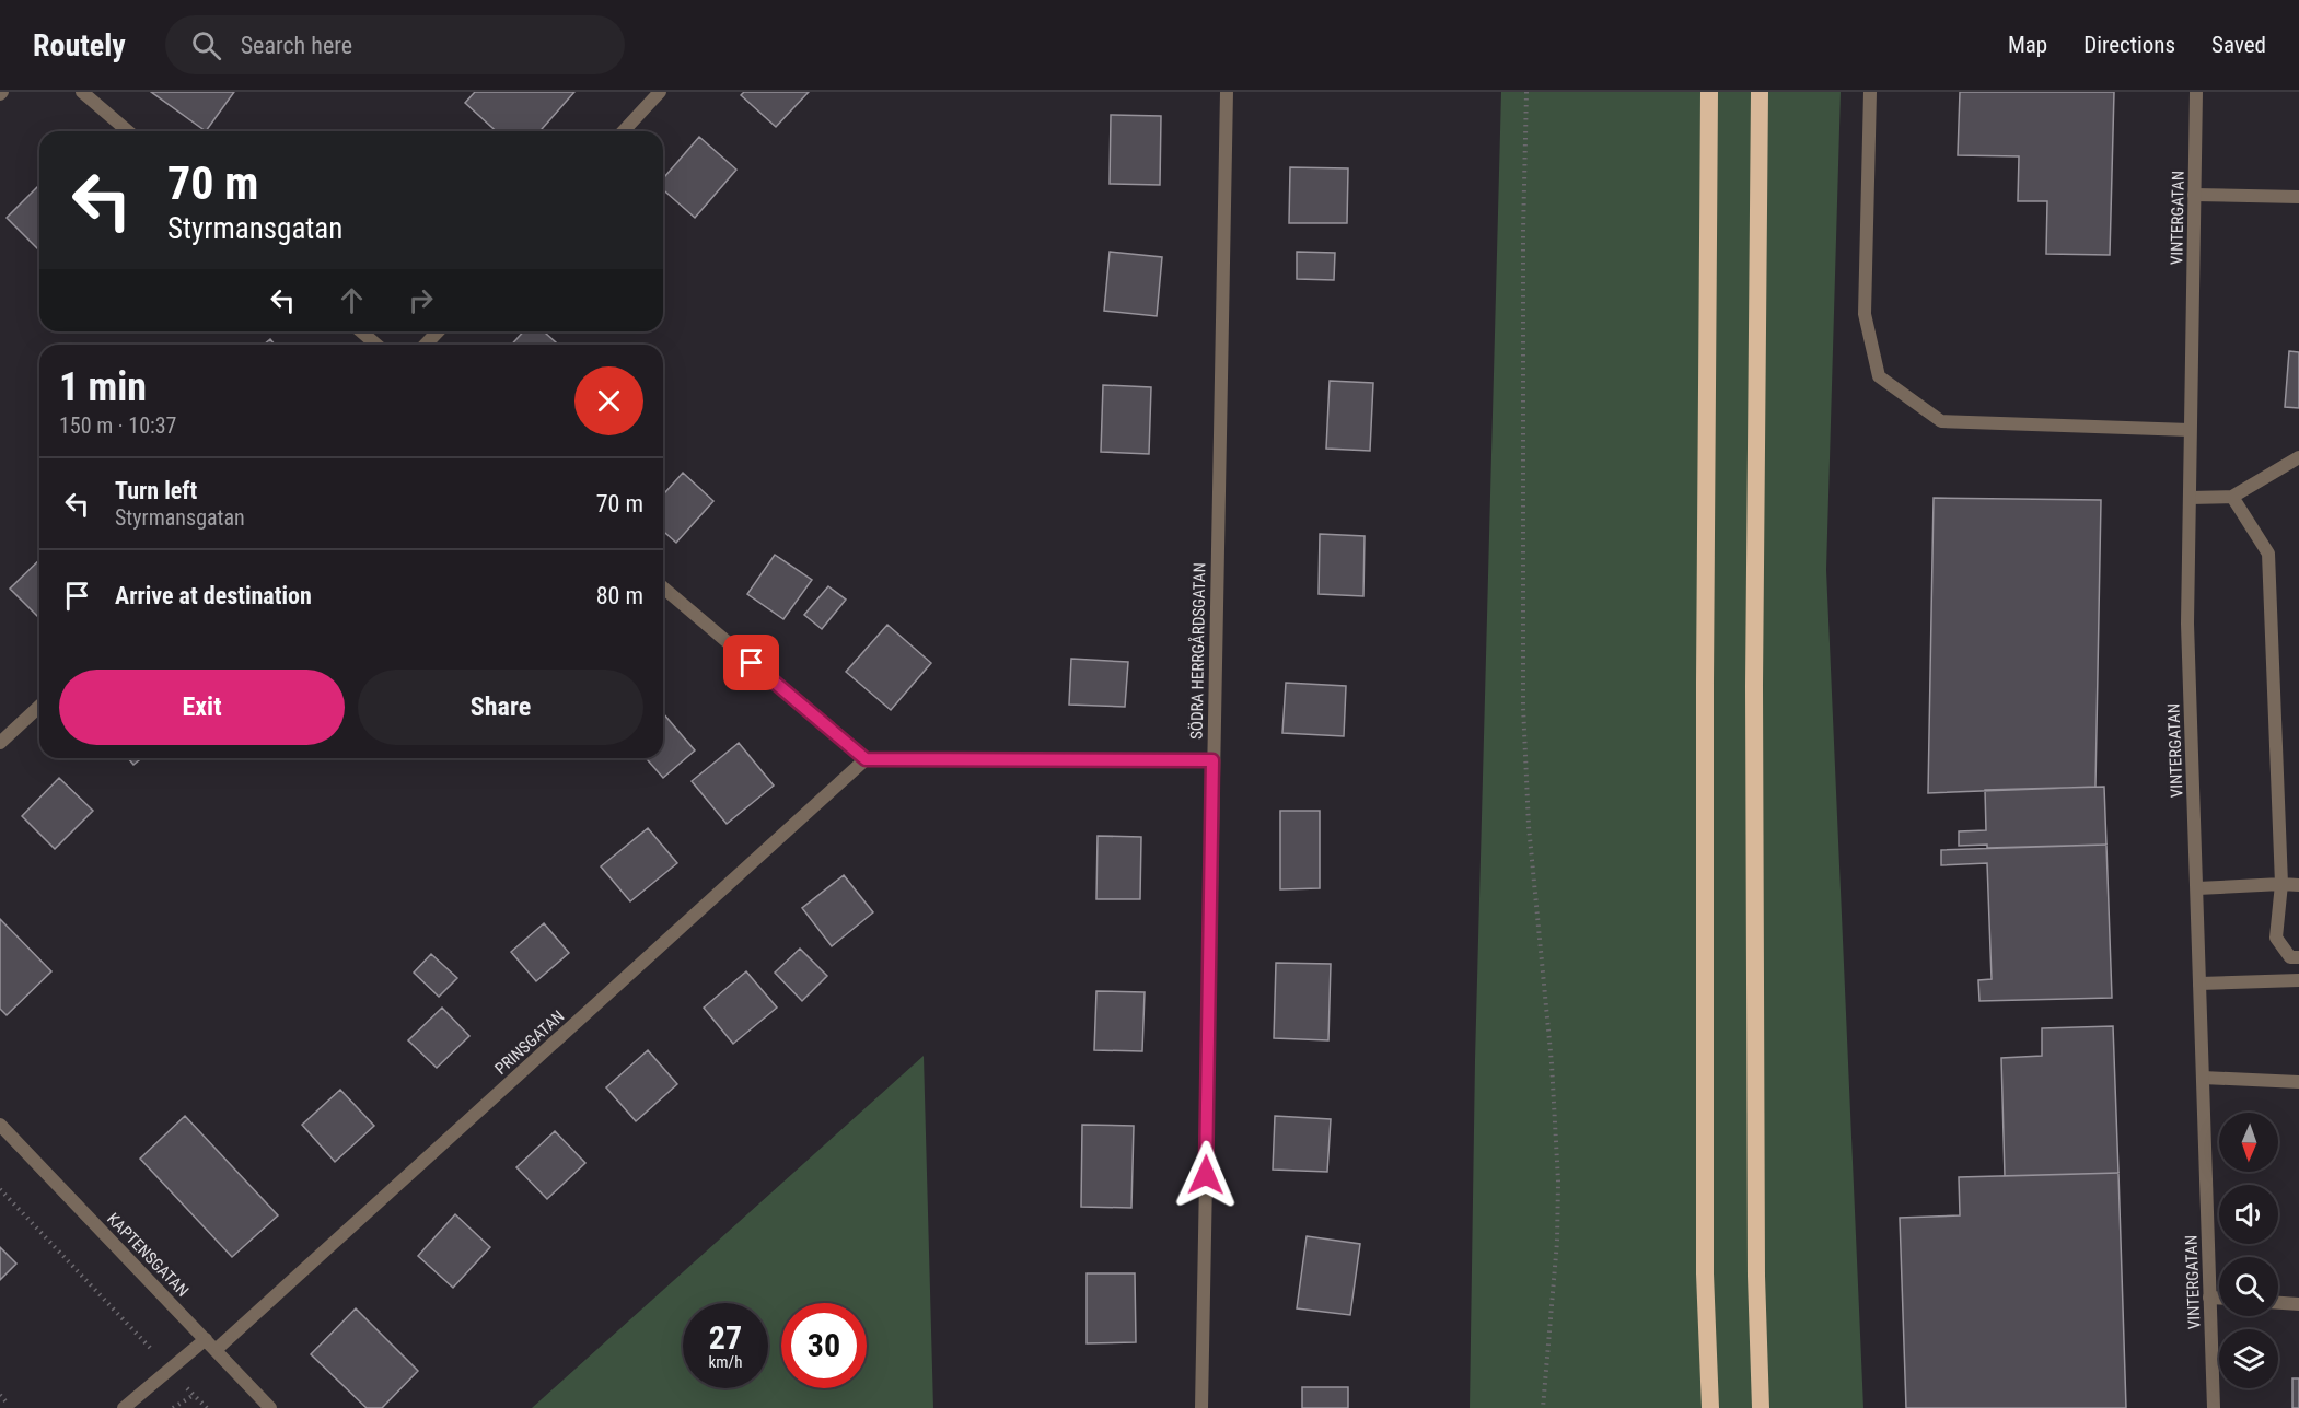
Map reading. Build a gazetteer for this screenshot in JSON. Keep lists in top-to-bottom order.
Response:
{
  "streets": {
    "street": [
      "VINTERGATAN",
      "SÖDRA HERRGÅRDSGATAN",
      "PRINSGATAN",
      "KAPTENSGATAN"
    ]
  },
  "crossings": [
    ["PRINSGATAN", "KAPTENSGATAN"]
  ],
  "north": "bottom",
  "page": {
    "header": "Routely",
    "search": "Search here",
    "nav": ["Map", "Directions", "Saved"],
    "turn": ["70 m", "Styrmansgatan"],
    "heading": ["1 min", "150 m · 10:37"],
    "list": [
      {
        "name": "Turn left",
        "note": "Styrmansgatan",
        "value": "70 m"
      },
      {
        "name": "Arrive at destination",
        "value": "80 m"
      }
    ],
    "buttons": ["Exit", "Share"],
    "speed": "27 km/h",
    "limit": "30"
  }
}
